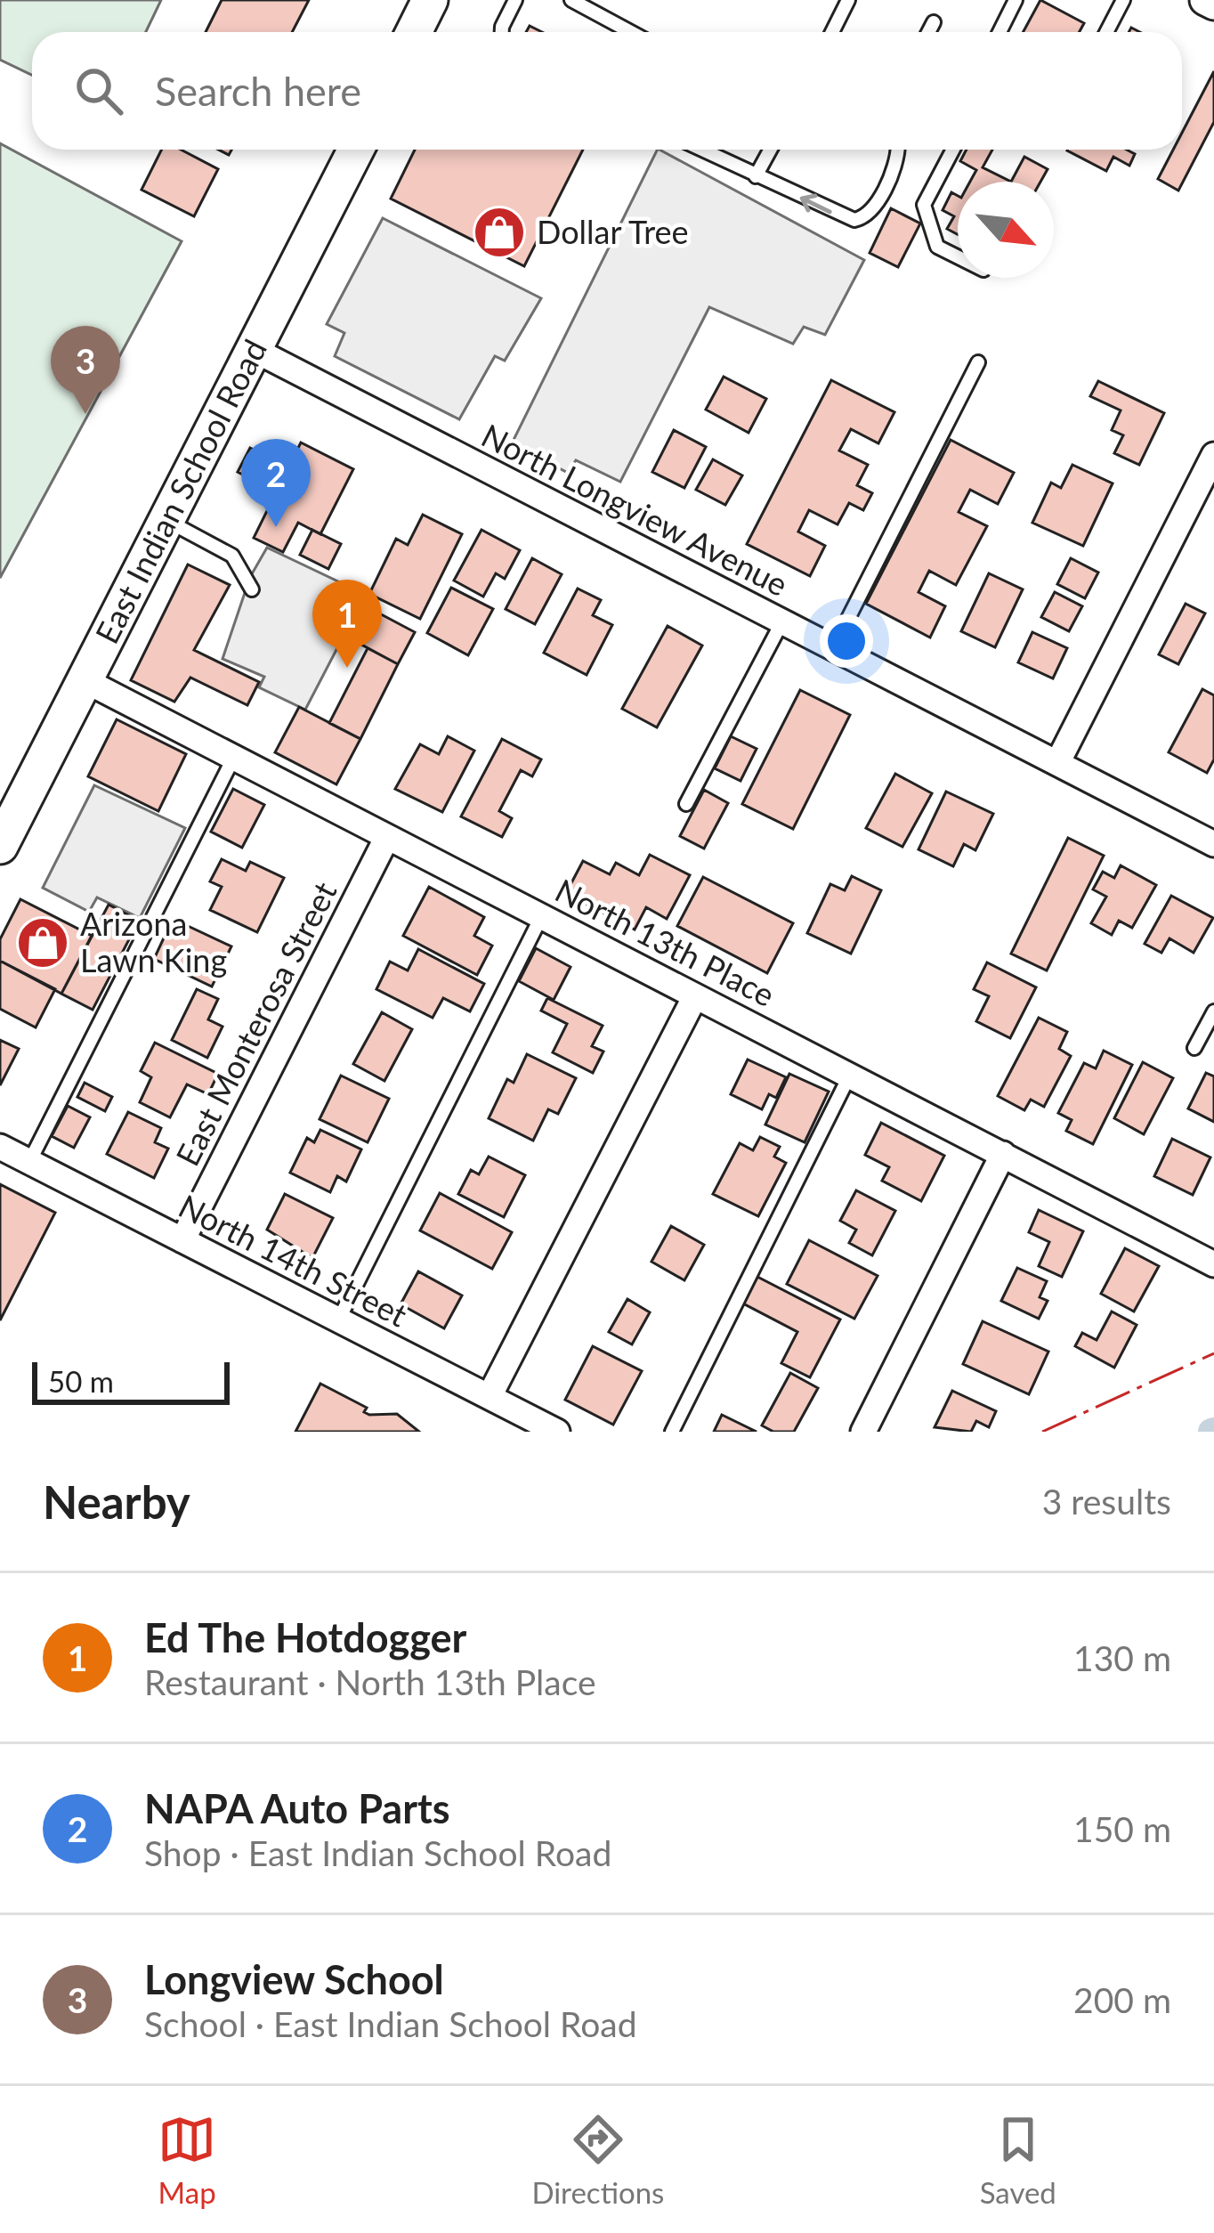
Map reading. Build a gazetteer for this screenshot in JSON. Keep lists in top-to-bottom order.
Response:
{
  "streets": {
    "main road": ["East Indian School Road"],
    "street": [
      "North Longview Avenue",
      "North 13th Place",
      "East Monterosa Street",
      "North 14th Street"
    ]
  },
  "crossings": [
    ["East Indian School Road", "North Longview Avenue"],
    ["East Indian School Road", "North 13th Place"],
    ["North 13th Place", "East Monterosa Street"],
    ["East Monterosa Street", "North 14th Street"]
  ],
  "places": {
    "shop": ["Dollar Tree", "Arizona Lawn King"]
  },
  "scale_bar": "50 m",
  "north": "bottom right",
  "page": {
    "search": "Search here",
    "pins": ["3", "2", "1"],
    "scale": "50 m",
    "heading": ["Nearby", "3 results"],
    "list": [
      {
        "mark": "1",
        "name": "Ed The Hotdogger",
        "note": "Restaurant · North 13th Place",
        "value": "130 m"
      },
      {
        "mark": "2",
        "name": "NAPA Auto Parts",
        "note": "Shop · East Indian School Road",
        "value": "150 m"
      },
      {
        "mark": "3",
        "name": "Longview School",
        "note": "School · East Indian School Road",
        "value": "200 m"
      }
    ],
    "nav": ["Map", "Directions", "Saved"]
  }
}
